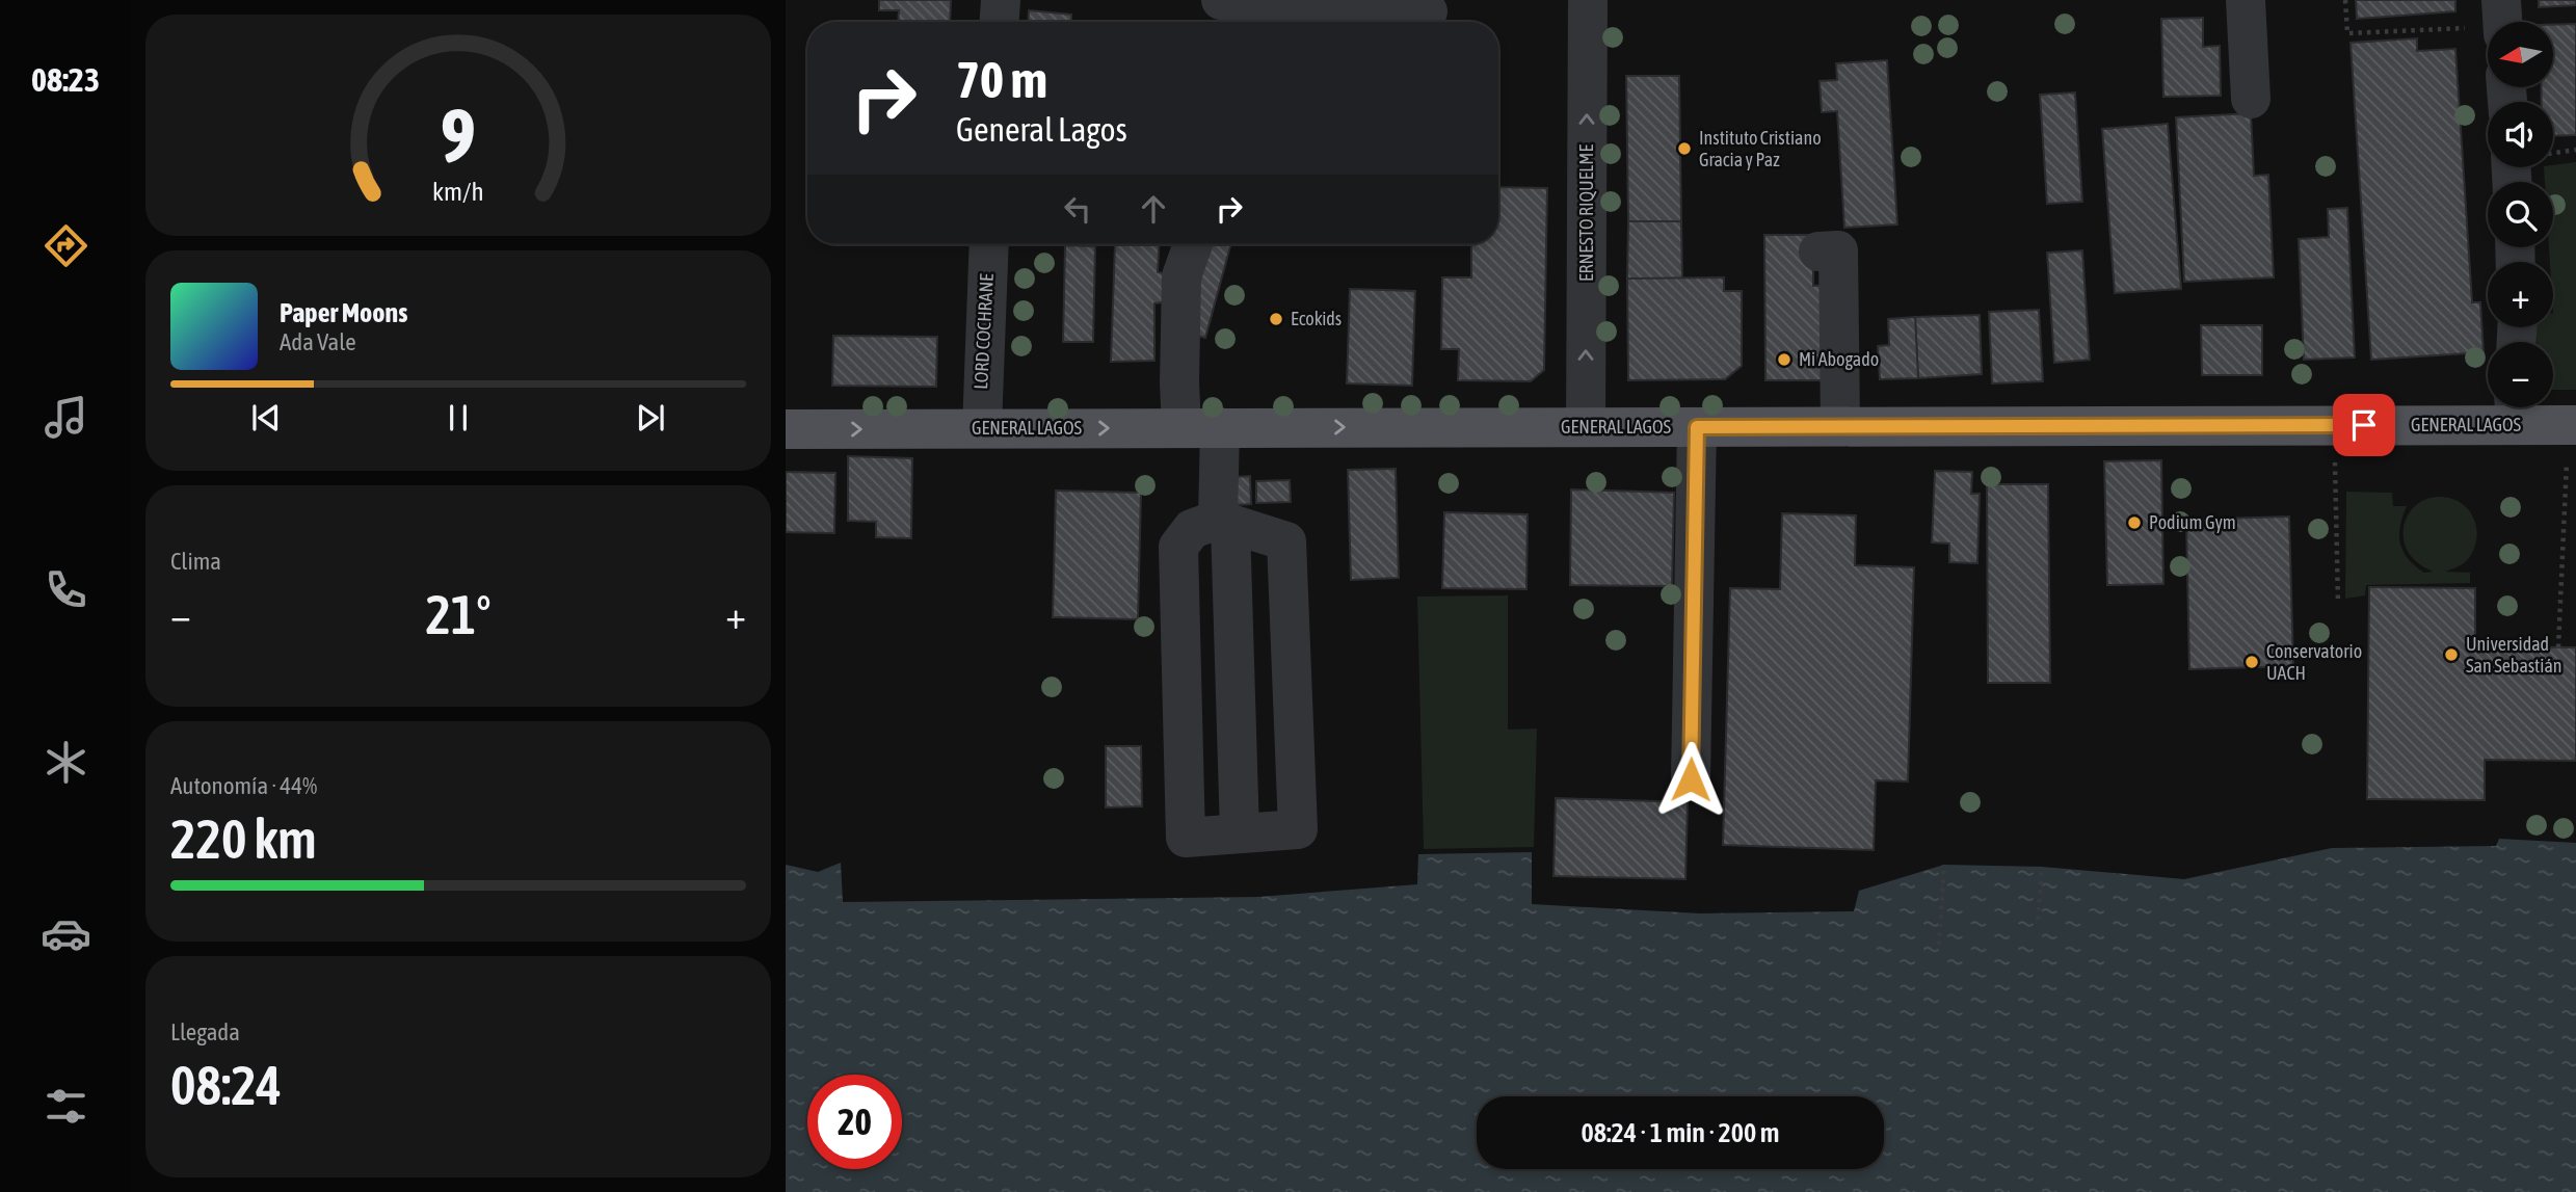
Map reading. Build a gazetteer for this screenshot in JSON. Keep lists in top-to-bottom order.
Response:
{
  "streets": {
    "main road": ["GENERAL LAGOS"],
    "street": ["ERNESTO RIQUELME", "LORD COCHRANE"]
  },
  "crossings": [
    ["ERNESTO RIQUELME", "GENERAL LAGOS"],
    ["LORD COCHRANE", "GENERAL LAGOS"]
  ],
  "one_way": ["ERNESTO RIQUELME", "GENERAL LAGOS"],
  "places": [
    "Instituto Cristiano Gracia y Paz",
    "Ecokids",
    "Mi Abogado",
    "Podium Gym",
    "Universidad San Sebastián",
    "Conservatorio UACH"
  ],
  "north": "left",
  "page": {
    "tabs": "08:23",
    "map_buttons": ["+", "−"],
    "turn": ["70 m", "General Lagos"],
    "song": ["Paper Moons", "Ada Vale"],
    "tile": [
      "Clima",
      ["Autonomía · 44%", "220 km"],
      ["Llegada", "08:24"]
    ],
    "heat": ["−", "21°", "+"],
    "limit": "20",
    "trip": "08:24 · 1 min · 200 m",
    "gauge": ["9", "km/h"]
  }
}
